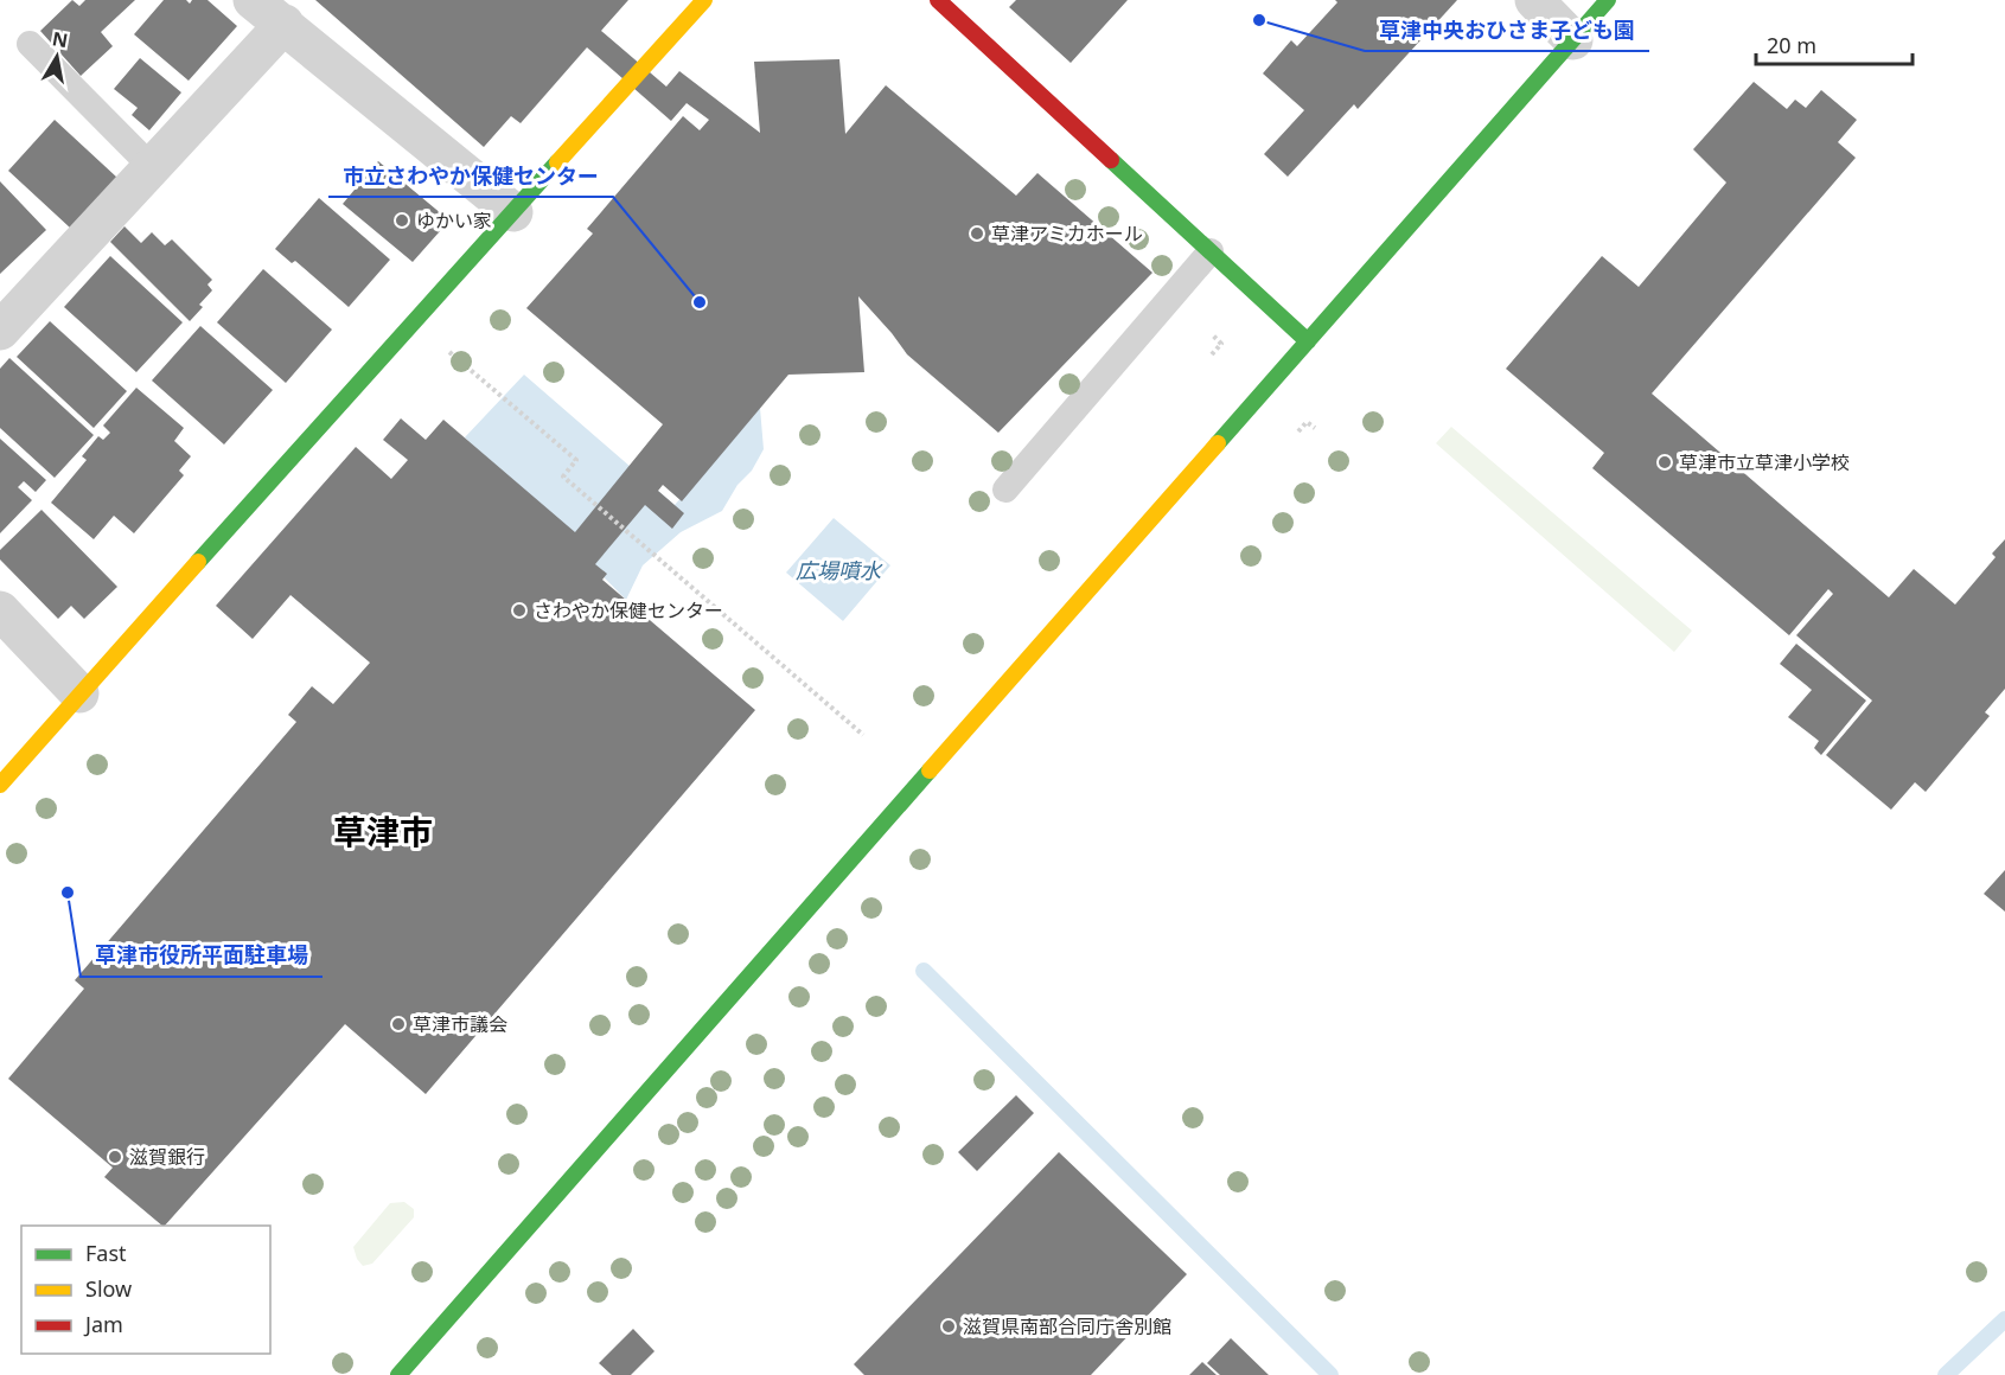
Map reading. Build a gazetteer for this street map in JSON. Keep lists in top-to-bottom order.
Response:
{
  "districts": ["草津市"],
  "water": ["広場噴水"],
  "places": [
    "草津中央おひさま子ども園",
    "ゆかい家",
    "草津アミカホール",
    "市立さわやか保健センター",
    "草津市立草津小学校",
    "さわやか保健センター",
    "草津市役所平面駐車場",
    "草津市議会",
    "滋賀銀行",
    "滋賀県南部合同庁舎別館"
  ],
  "legend": ["Fast", "Slow", "Jam"],
  "scale_bar": "20 m",
  "north": "top"
}
